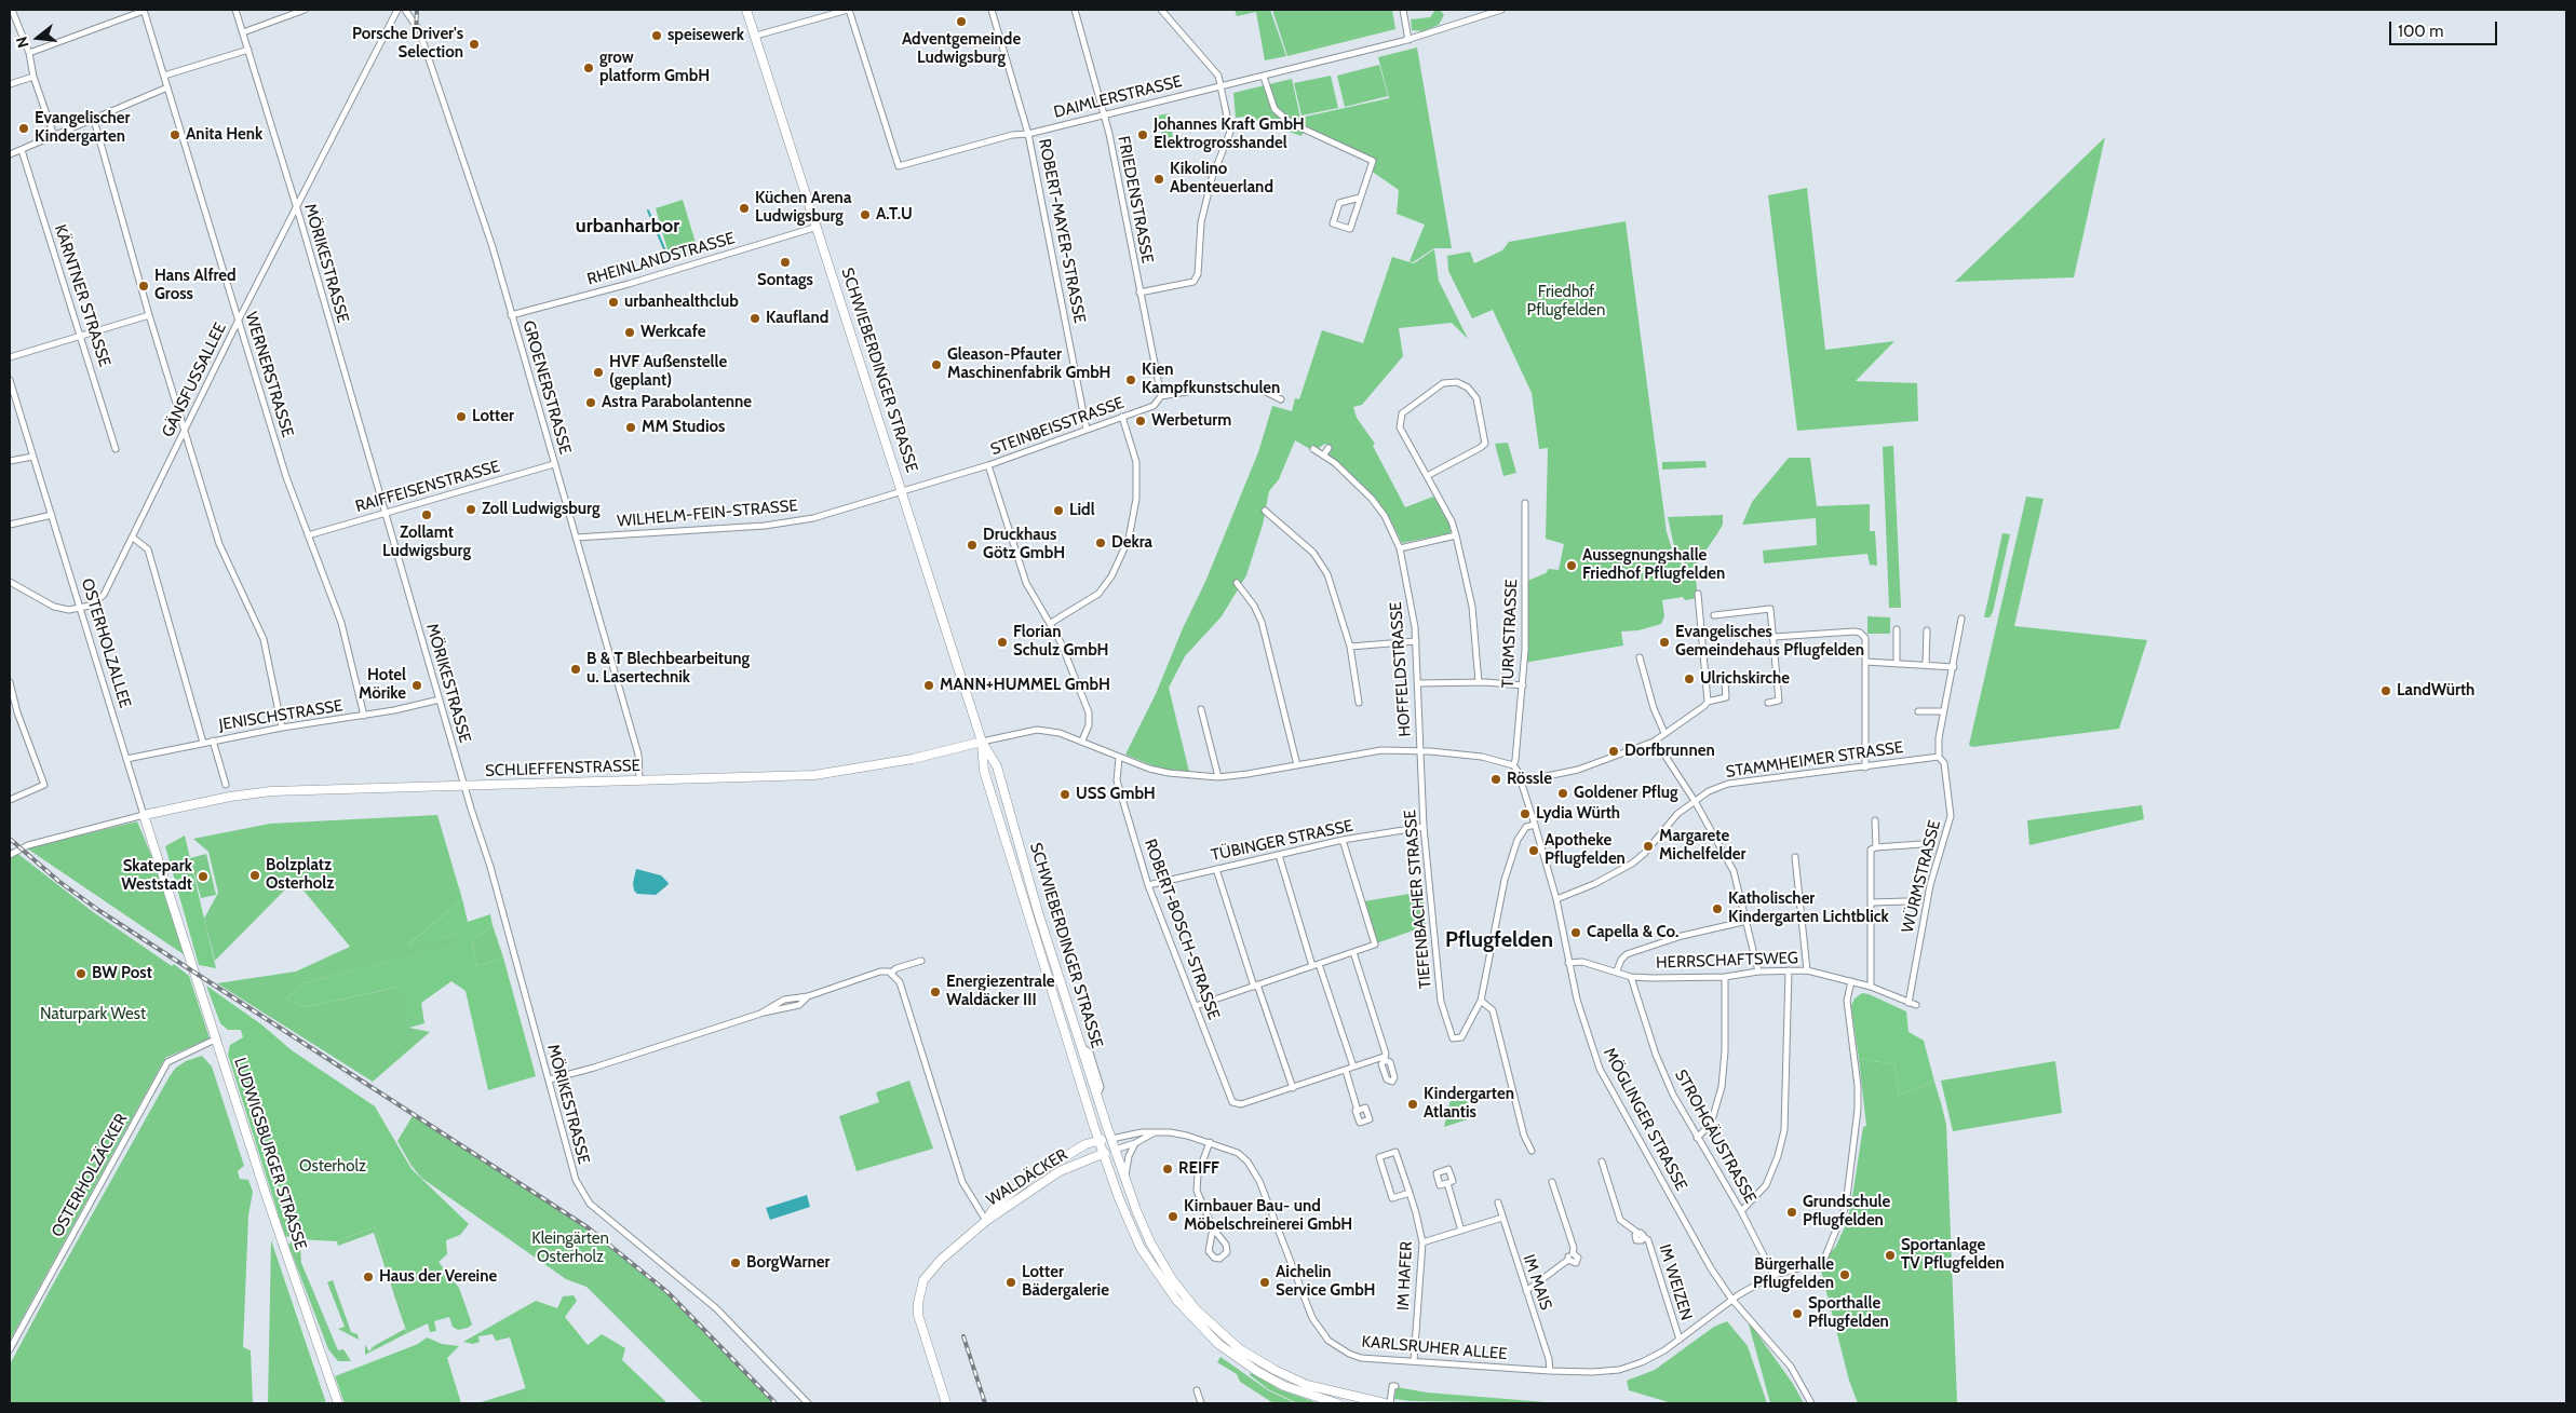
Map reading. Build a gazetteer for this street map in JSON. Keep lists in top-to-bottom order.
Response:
{
  "streets": {
    "main road": [
      "SCHWIEBERDINGER STRASSE",
      "OSTERHOLZALLEE",
      "SCHLIEFFENSTRASSE",
      "LUDWIGSBURGER STRASSE",
      "WALDÄCKER"
    ],
    "street": [
      "DAIMLERSTRASSE",
      "FRIEDENSTRASSE",
      "ROBERT-MAYER-STRASSE",
      "RHEINLANDSTRASSE",
      "MÖRIKESTRASSE",
      "KÄRNTNER STRASSE",
      "WERNERSTRASSE",
      "GÄNSFUSSALLEE",
      "GROENERSTRASSE",
      "STEINBEISSTRASSE",
      "RAIFFEISENSTRASSE",
      "WILHELM-FEIN-STRASSE",
      "TURMSTRASSE",
      "HOFFELDSTRASSE",
      "JENISCHSTRASSE",
      "STAMMHEIMER STRASSE",
      "TÜBINGER STRASSE",
      "WÜRMSTRASSE",
      "TIEFENBACHER STRASSE",
      "ROBERT-BOSCH-STRASSE",
      "HERRSCHAFTSWEG",
      "MÖGLINGER STRASSE",
      "STROHGÄUSTRASSE",
      "OSTERHOLZÄCKER",
      "IM HAFER",
      "IM MAIS",
      "IM WEIZEN",
      "KARLSRUHER ALLEE"
    ]
  },
  "crossings": [
    ["DAIMLERSTRASSE", "FRIEDENSTRASSE"],
    ["DAIMLERSTRASSE", "ROBERT-MAYER-STRASSE"],
    ["FRIEDENSTRASSE", "STEINBEISSTRASSE"],
    ["ROBERT-MAYER-STRASSE", "STEINBEISSTRASSE"],
    ["RHEINLANDSTRASSE", "SCHWIEBERDINGER STRASSE"],
    ["RHEINLANDSTRASSE", "GROENERSTRASSE"],
    ["MÖRIKESTRASSE", "GÄNSFUSSALLEE"],
    ["MÖRIKESTRASSE", "RAIFFEISENSTRASSE"],
    ["MÖRIKESTRASSE", "JENISCHSTRASSE"],
    ["MÖRIKESTRASSE", "SCHLIEFFENSTRASSE"],
    ["SCHWIEBERDINGER STRASSE", "STEINBEISSTRASSE"],
    ["SCHWIEBERDINGER STRASSE", "WILHELM-FEIN-STRASSE"],
    ["SCHWIEBERDINGER STRASSE", "SCHLIEFFENSTRASSE"],
    ["SCHWIEBERDINGER STRASSE", "WALDÄCKER"],
    ["WERNERSTRASSE", "GÄNSFUSSALLEE"],
    ["WERNERSTRASSE", "RAIFFEISENSTRASSE"],
    ["WERNERSTRASSE", "JENISCHSTRASSE"],
    ["GÄNSFUSSALLEE", "OSTERHOLZALLEE"],
    ["GROENERSTRASSE", "RAIFFEISENSTRASSE"],
    ["GROENERSTRASSE", "WILHELM-FEIN-STRASSE"],
    ["GROENERSTRASSE", "SCHLIEFFENSTRASSE"],
    ["STEINBEISSTRASSE", "WILHELM-FEIN-STRASSE"],
    ["TURMSTRASSE", "MÖGLINGER STRASSE"],
    ["OSTERHOLZALLEE", "JENISCHSTRASSE"],
    ["OSTERHOLZALLEE", "SCHLIEFFENSTRASSE"],
    ["OSTERHOLZALLEE", "LUDWIGSBURGER STRASSE"],
    ["HOFFELDSTRASSE", "TIEFENBACHER STRASSE"],
    ["STAMMHEIMER STRASSE", "WÜRMSTRASSE"],
    ["STAMMHEIMER STRASSE", "MÖGLINGER STRASSE"],
    ["TÜBINGER STRASSE", "TIEFENBACHER STRASSE"],
    ["TÜBINGER STRASSE", "ROBERT-BOSCH-STRASSE"],
    ["WÜRMSTRASSE", "HERRSCHAFTSWEG"],
    ["HERRSCHAFTSWEG", "MÖGLINGER STRASSE"],
    ["HERRSCHAFTSWEG", "STROHGÄUSTRASSE"],
    ["HERRSCHAFTSWEG", "KARLSRUHER ALLEE"],
    ["MÖGLINGER STRASSE", "KARLSRUHER ALLEE"],
    ["STROHGÄUSTRASSE", "KARLSRUHER ALLEE"],
    ["LUDWIGSBURGER STRASSE", "OSTERHOLZÄCKER"],
    ["WALDÄCKER", "KARLSRUHER ALLEE"],
    ["IM HAFER", "KARLSRUHER ALLEE"],
    ["IM MAIS", "KARLSRUHER ALLEE"],
    ["IM WEIZEN", "KARLSRUHER ALLEE"]
  ],
  "districts": ["urbanharbor", "Pflugfelden"],
  "parks": [
    "Friedhof Pflugfelden",
    "Naturpark West",
    "Osterholz",
    "Kleingärten Osterholz"
  ],
  "places": [
    "Adventgemeinde Ludwigsburg",
    "speisewerk",
    "Porsche Driver's Selection",
    "grow platform GmbH",
    "Evangelischer Kindergarten",
    "Anita Henk",
    "Johannes Kraft GmbH Elektrogrosshandel",
    "Kikolino Abenteuerland",
    "Küchen Arena Ludwigsburg",
    "A.T.U",
    "Sontags",
    "Hans Alfred Gross",
    "urbanhealthclub",
    "Kaufland",
    "Werkcafe",
    "Gleason-Pfauter Maschinenfabrik GmbH",
    "HVF Außenstelle (geplant)",
    "Kien Kampfkunstschulen",
    "Astra Parabolantenne",
    "Lotter",
    "Werbeturm",
    "MM Studios",
    "Zoll Ludwigsburg",
    "Lidl",
    "Zollamt Ludwigsburg",
    "Dekra",
    "Druckhaus Götz GmbH",
    "Aussegnungshalle Friedhof Pflugfelden",
    "Florian Schulz GmbH",
    "Evangelisches Gemeindehaus Pflugfelden",
    "B & T Blechbearbeitung u. Lasertechnik",
    "Ulrichskirche",
    "Hotel Mörike",
    "MANN+HUMMEL GmbH",
    "LandWürth",
    "Dorfbrunnen",
    "Rössle",
    "Goldener Pflug",
    "USS GmbH",
    "Lydia Würth",
    "Margarete Michelfelder",
    "Apotheke Pflugfelden",
    "Bolzplatz Osterholz",
    "Skatepark Weststadt",
    "Katholischer Kindergarten Lichtblick",
    "Capella & Co.",
    "BW Post",
    "Energiezentrale Waldäcker III",
    "Kindergarten Atlantis",
    "REIFF",
    "Grundschule Pflugfelden",
    "Kirnbauer Bau- und Möbelschreinerei GmbH",
    "Sportanlage TV Pflugfelden",
    "BorgWarner",
    "Bürgerhalle Pflugfelden",
    "Haus der Vereine",
    "Lotter Bädergalerie",
    "Aichelin Service GmbH",
    "Sporthalle Pflugfelden"
  ],
  "scale_bar": "100 m",
  "north": "left"
}
